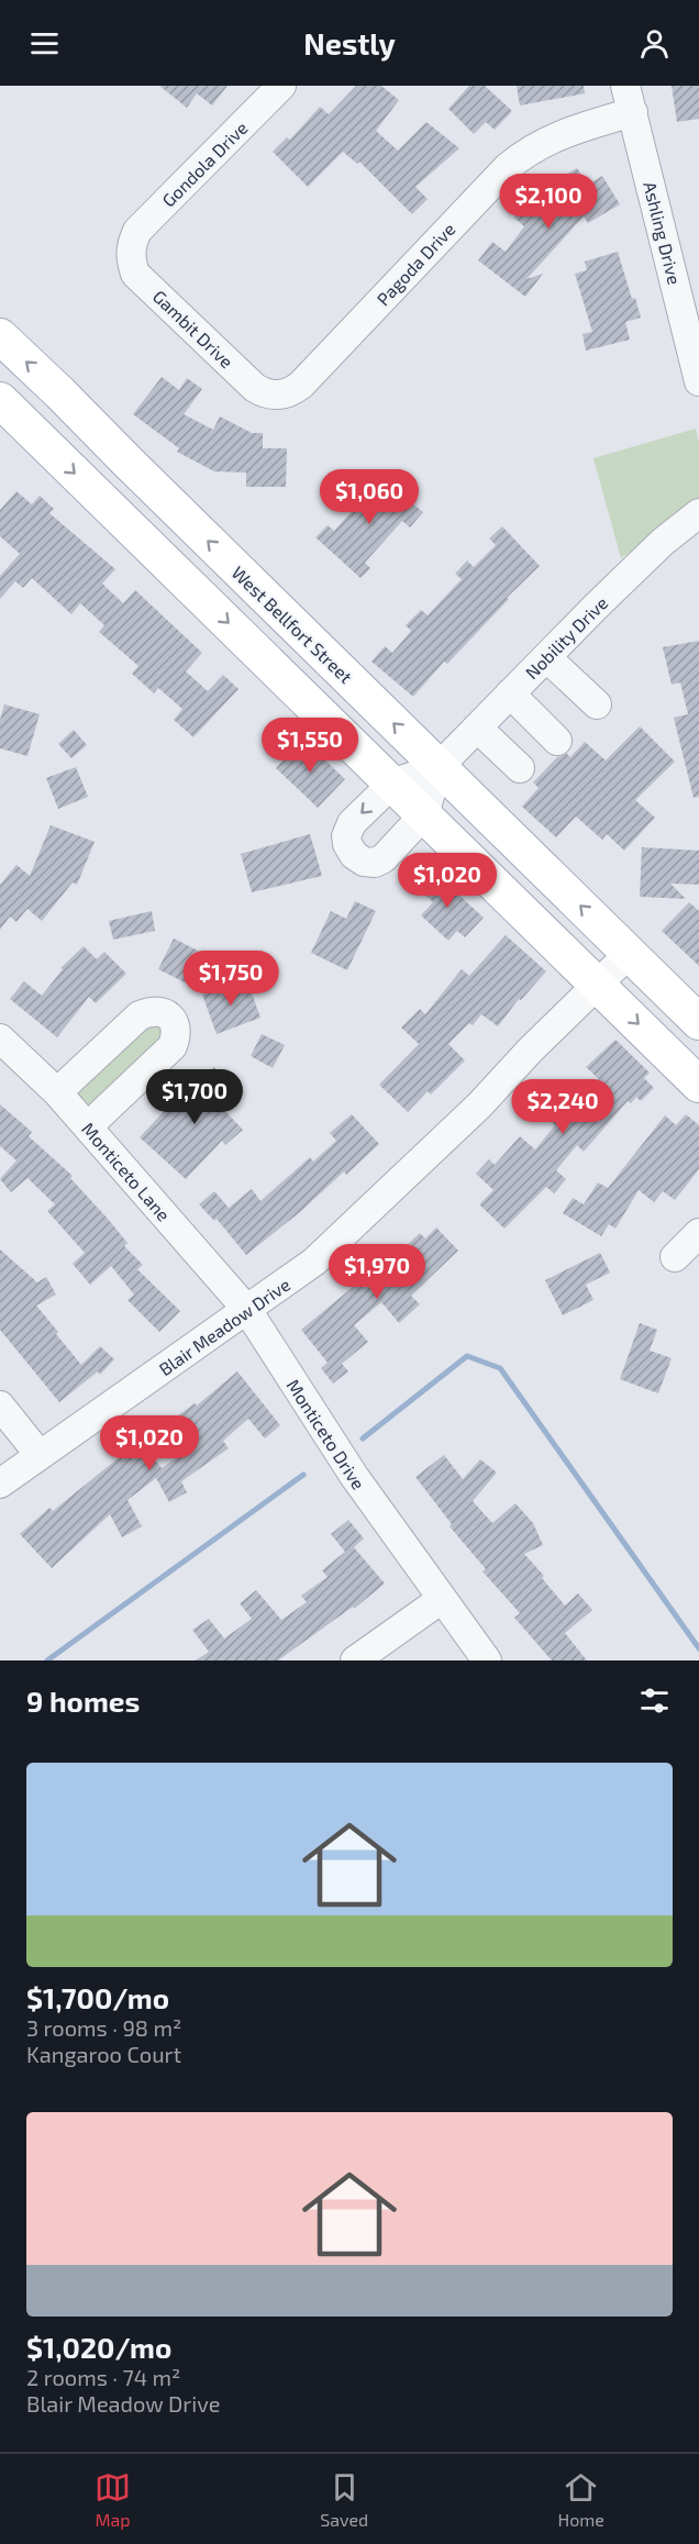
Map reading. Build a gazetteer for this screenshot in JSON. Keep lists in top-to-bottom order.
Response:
{
  "streets": {
    "main road": ["West Bellfort Street"],
    "street": [
      "Gondola Drive",
      "Ashling Drive",
      "Pagoda Drive",
      "Gambit Drive",
      "Nobility Drive",
      "Monticeto Lane",
      "Blair Meadow Drive",
      "Monticeto Drive"
    ]
  },
  "crossings": [
    ["Gondola Drive", "Gambit Drive"],
    ["Ashling Drive", "Pagoda Drive"],
    ["Pagoda Drive", "Gambit Drive"],
    ["West Bellfort Street", "Nobility Drive"],
    ["West Bellfort Street", "Blair Meadow Drive"],
    ["Monticeto Lane", "Blair Meadow Drive"],
    ["Monticeto Lane", "Monticeto Drive"],
    ["Blair Meadow Drive", "Monticeto Drive"]
  ],
  "page": {
    "header": "Nestly",
    "price": [
      "$2,100",
      "$1,060",
      "$1,550",
      "$1,020",
      "$1,750",
      "$1,700",
      "$2,240",
      "$1,970",
      "$1,020"
    ],
    "heading": "9 homes",
    "list": [
      {
        "name": "$1,700/mo",
        "note": "3 rooms · 98 m² · Kangaroo Court"
      },
      {
        "name": "$1,020/mo",
        "note": "2 rooms · 74 m² · Blair Meadow Drive"
      }
    ],
    "tabs": ["Map", "Saved", "Home"]
  }
}
